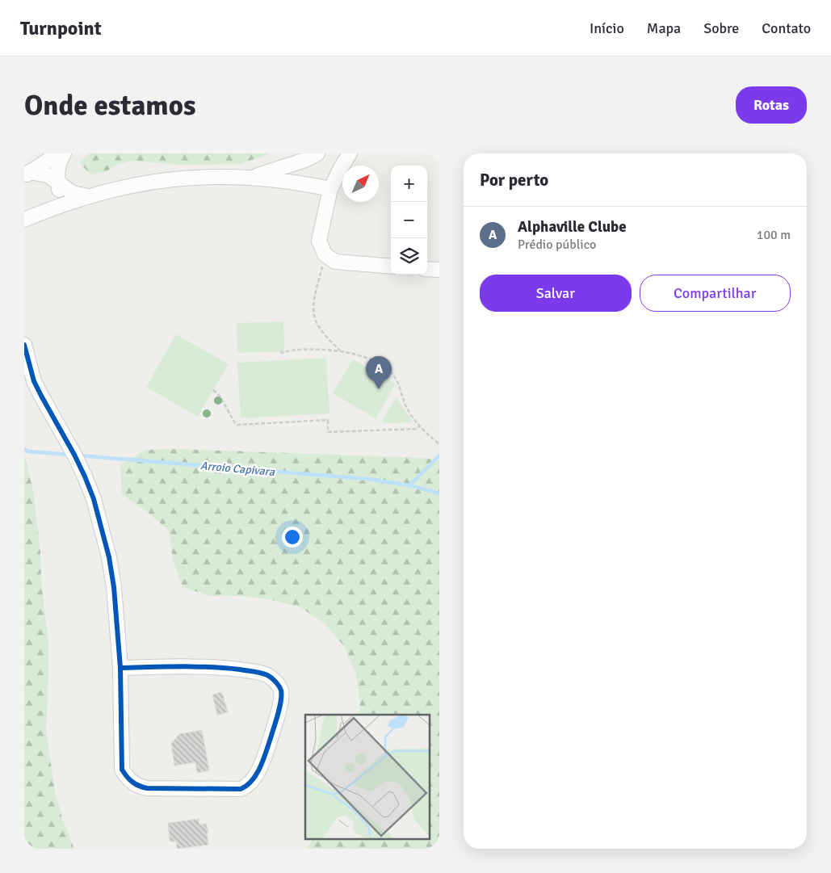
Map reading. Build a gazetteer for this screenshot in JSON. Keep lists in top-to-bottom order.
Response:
{
  "water": ["Arroio Capivara"],
  "north": "top right",
  "page": {
    "header": "Turnpoint",
    "nav": [
      "Início",
      "Mapa",
      "Sobre",
      "Contato"
    ],
    "buttons": [
      "Rotas",
      ["Salvar", "Compartilhar"]
    ],
    "title": "Onde estamos",
    "heading": "Por perto",
    "map_buttons": ["+", "−"],
    "list": [
      {
        "mark": "A",
        "name": "Alphaville Clube",
        "note": "Prédio público",
        "value": "100 m"
      }
    ],
    "pins": "A"
  }
}
